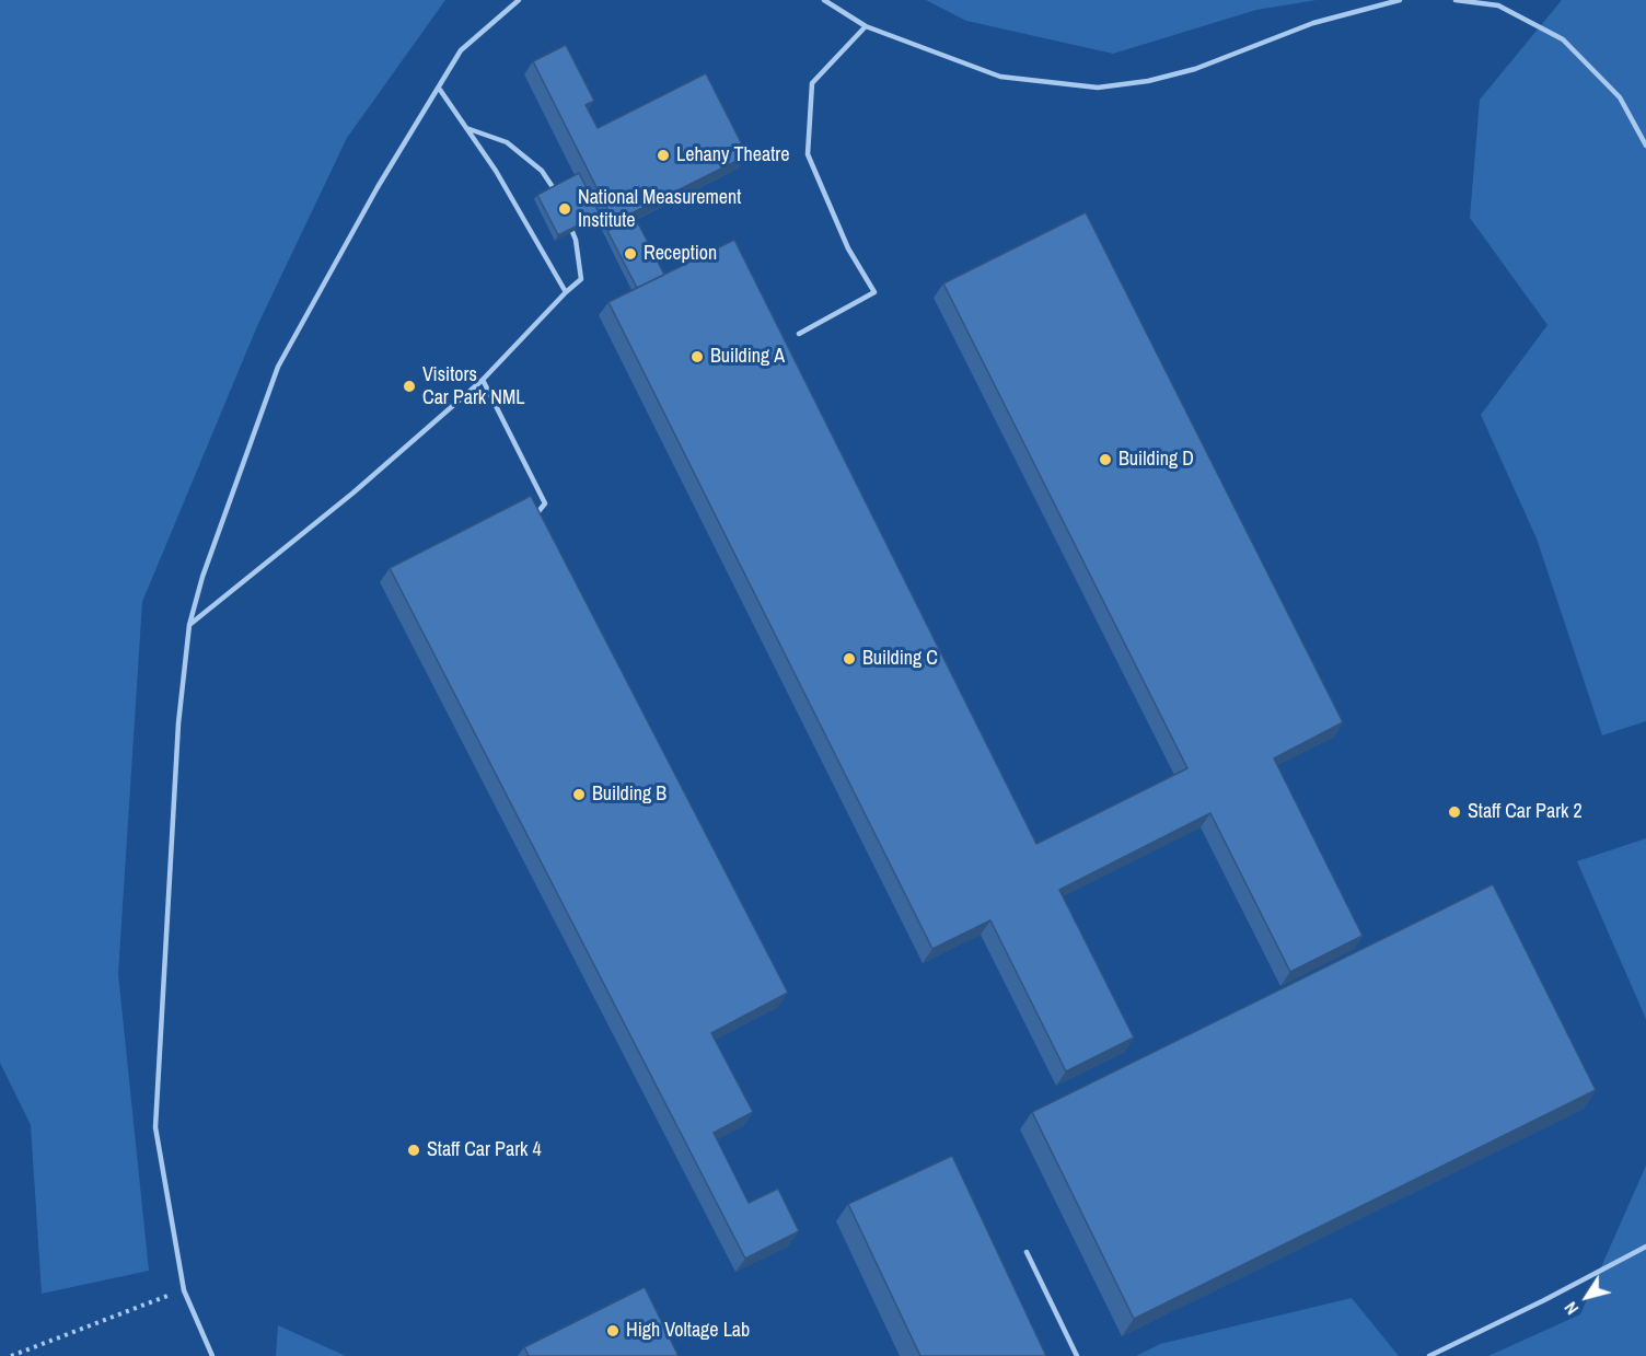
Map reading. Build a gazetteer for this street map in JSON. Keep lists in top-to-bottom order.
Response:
{
  "places": [
    "Lehany Theatre",
    "National Measurement Institute",
    "Reception",
    "Building A",
    "Visitors Car Park NML",
    "Building D",
    "Building C",
    "Building B",
    "Staff Car Park 2",
    "Staff Car Park 4",
    "High Voltage Lab"
  ],
  "north": "bottom left"
}
